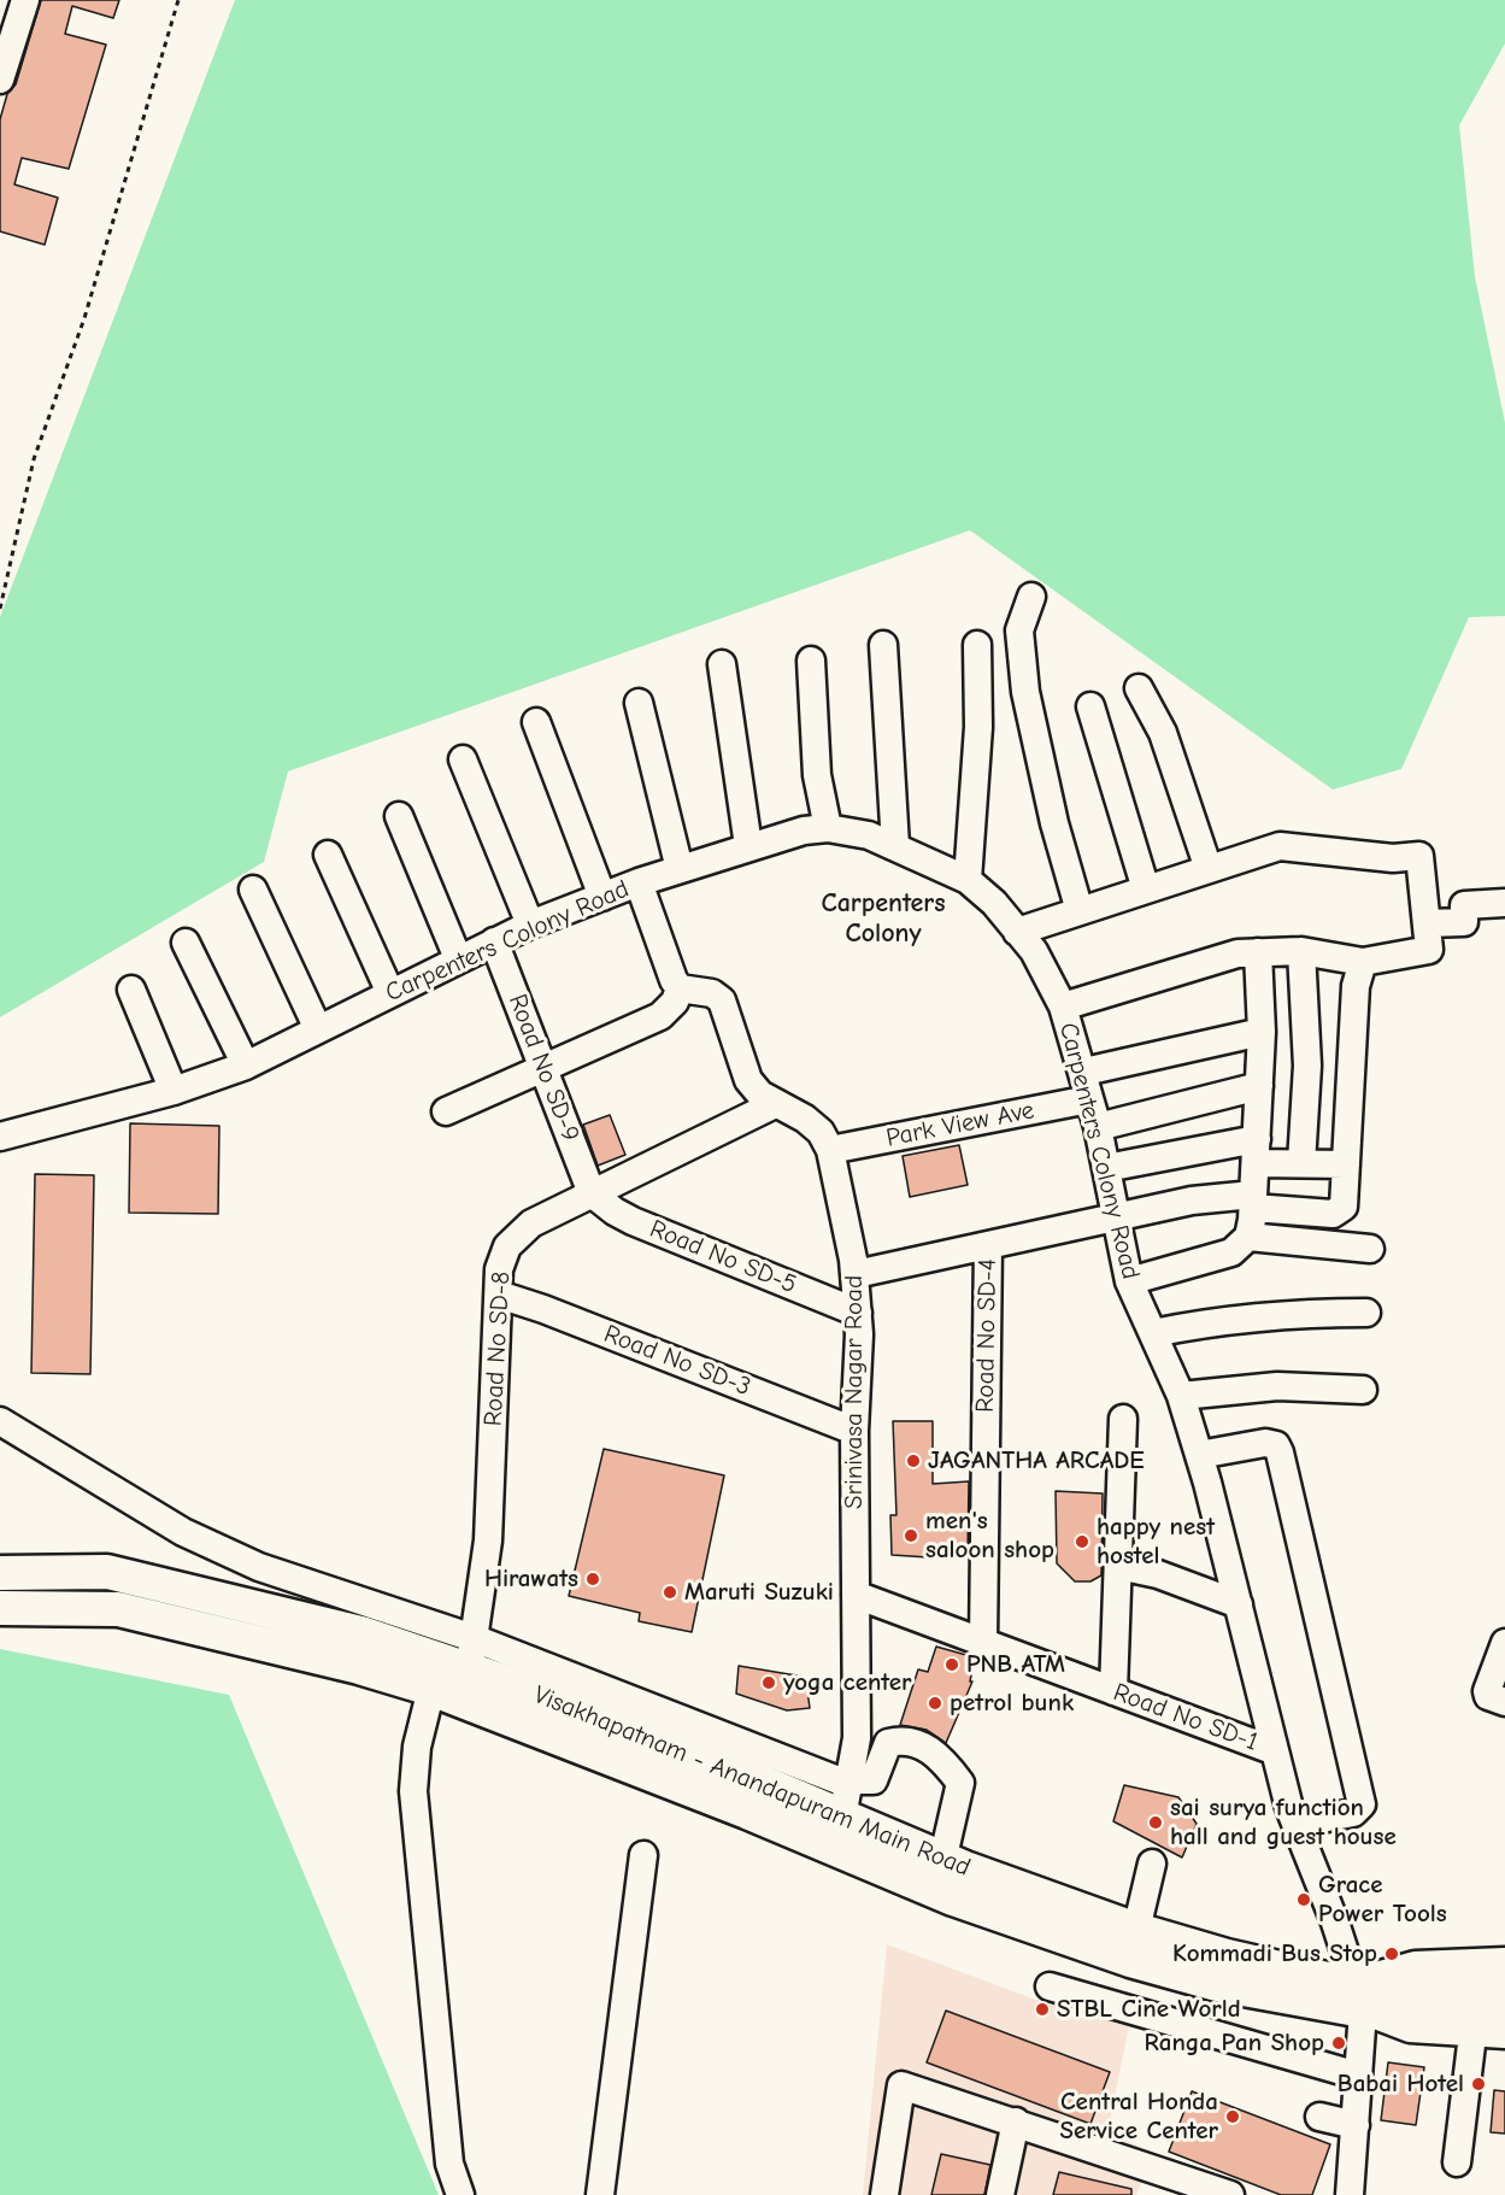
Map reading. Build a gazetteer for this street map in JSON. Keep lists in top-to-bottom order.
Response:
{
  "streets": {
    "main road": ["Visakhapatnam - Anandapuram Main Road"],
    "street": [
      "Carpenters Colony Road",
      "Road No SD-9",
      "Park View Ave",
      "Road No SD-5",
      "Road No SD-4",
      "Road No SD-8",
      "Road No SD-3",
      "Srinivasa Nagar Road",
      "Road No SD-1"
    ]
  },
  "crossings": [
    ["Carpenters Colony Road", "Road No SD-9"],
    ["Carpenters Colony Road", "Park View Ave"],
    ["Carpenters Colony Road", "Road No SD-1"],
    ["Carpenters Colony Road", "Visakhapatnam - Anandapuram Main Road"],
    ["Road No SD-9", "Road No SD-5"],
    ["Road No SD-9", "Road No SD-8"],
    ["Park View Ave", "Srinivasa Nagar Road"],
    ["Road No SD-5", "Road No SD-8"],
    ["Road No SD-5", "Srinivasa Nagar Road"],
    ["Road No SD-4", "Road No SD-1"],
    ["Road No SD-8", "Road No SD-3"],
    ["Road No SD-8", "Srinivasa Nagar Road"],
    ["Road No SD-8", "Visakhapatnam - Anandapuram Main Road"],
    ["Road No SD-3", "Srinivasa Nagar Road"],
    ["Srinivasa Nagar Road", "Road No SD-1"],
    ["Srinivasa Nagar Road", "Visakhapatnam - Anandapuram Main Road"]
  ],
  "districts": ["Carpenters Colony"],
  "places": [
    "JAGANTHA ARCADE",
    "men's saloon shop",
    "happy nest hostel",
    "Hirawats",
    "Maruti Suzuki",
    "PNB ATM",
    "yoga center",
    "petrol bunk",
    "sai surya function hall and guest house",
    "Grace Power Tools",
    "Kommadi Bus Stop",
    "STBL Cine World",
    "Ranga Pan Shop",
    "Babai Hotel",
    "Central Honda Service Center"
  ]
}
